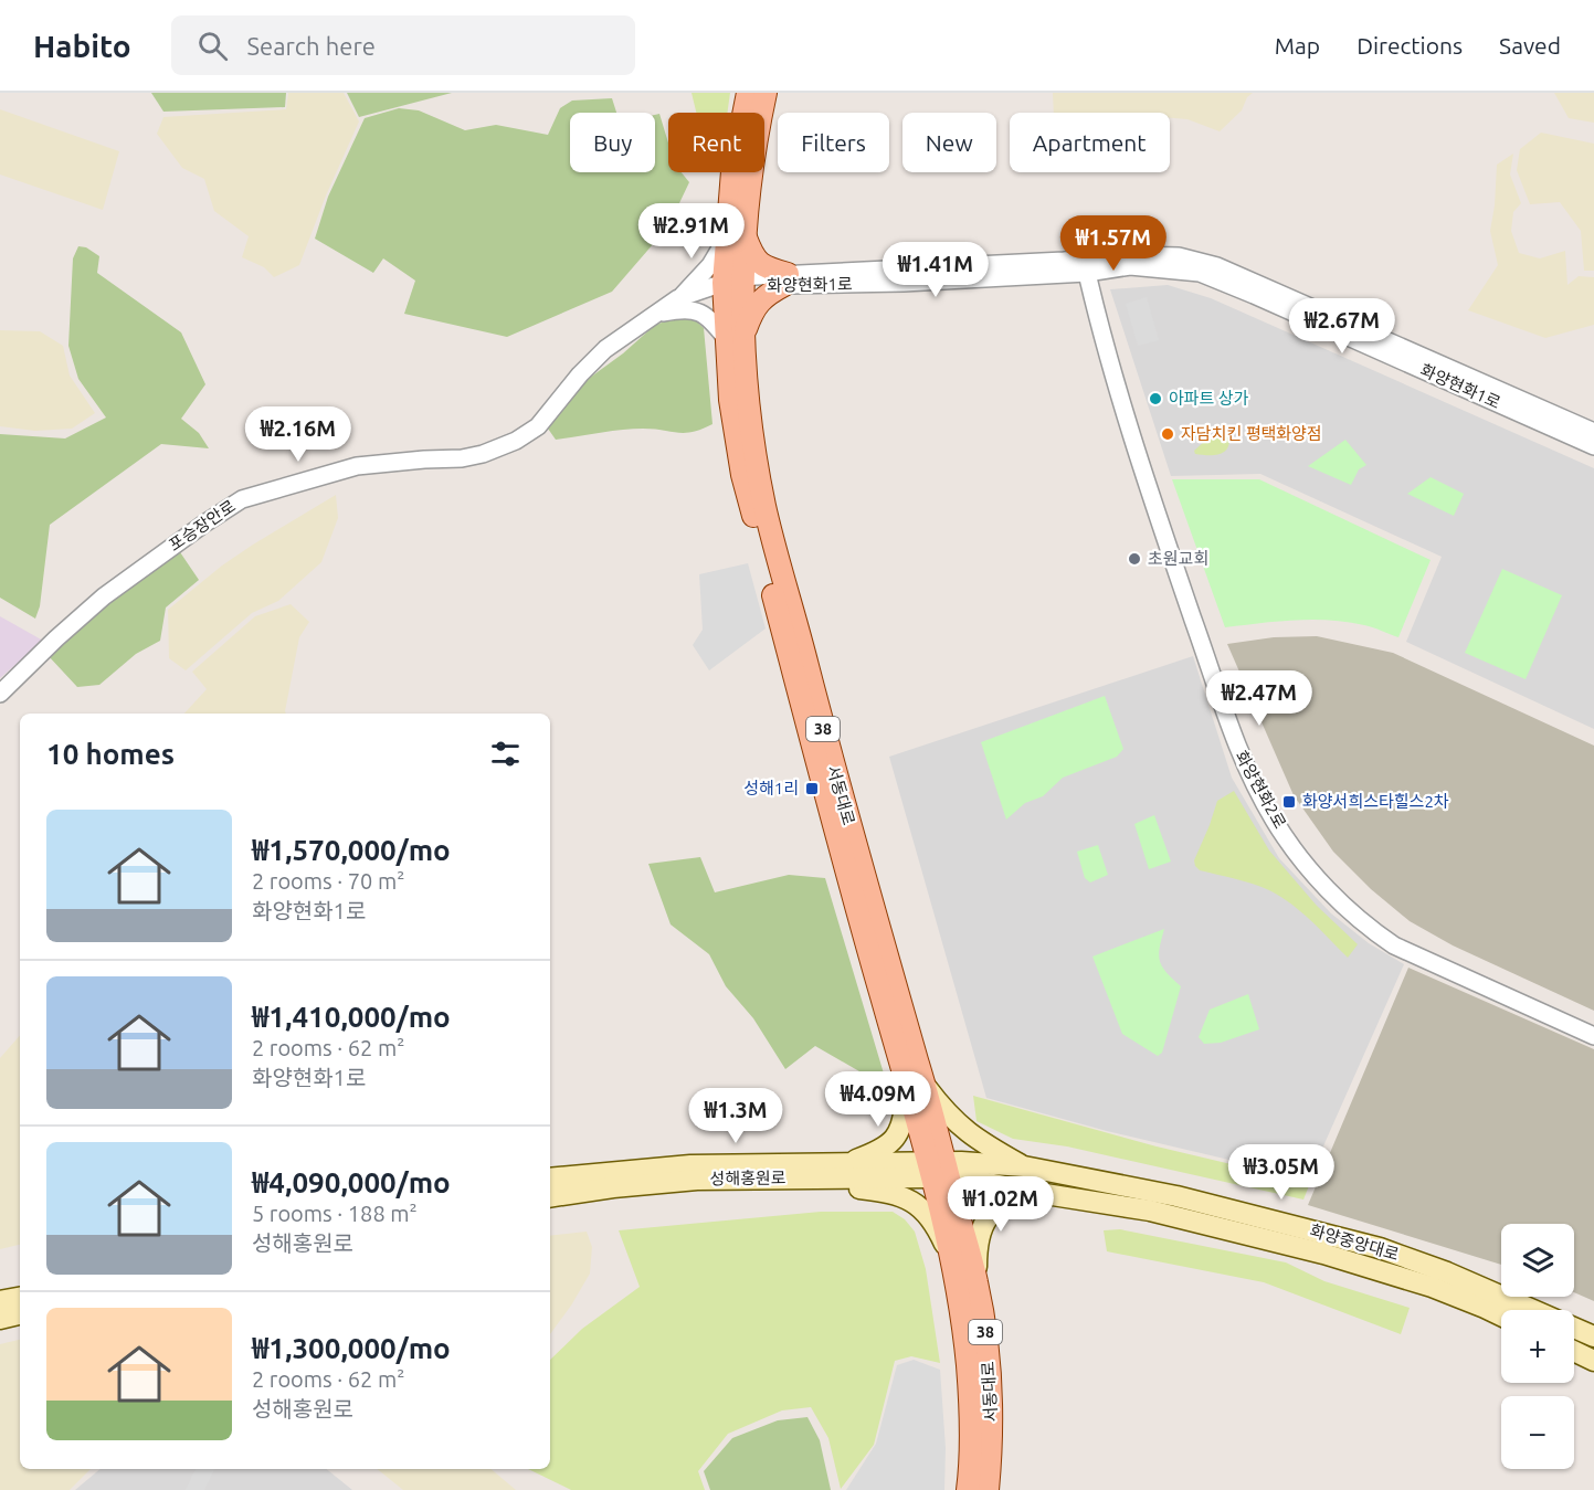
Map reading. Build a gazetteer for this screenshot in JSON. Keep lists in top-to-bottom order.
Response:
{
  "streets": {
    "main road": [
      "38",
      "서동대로",
      "성해홍원로",
      "화양중앙대로"
    ],
    "street": ["화양현화1로", "포승장안로", "화양현화2로"]
  },
  "crossings": [
    ["화양현화1로", "화양현화2로"],
    ["화양현화1로", "서동대로"],
    ["서동대로", "성해홍원로"],
    ["서동대로", "화양중앙대로"],
    ["성해홍원로", "화양중앙대로"]
  ],
  "places": {
    "other": ["아파트 상가", "자담치킨 평택화양점", "초원교회"],
    "transit": ["성해1리", "화양서희스타힐스2차"]
  },
  "page": {
    "header": "Habito",
    "search": "Search here",
    "nav": ["Map", "Directions", "Saved"],
    "chip": [
      "Buy",
      "Rent",
      "Filters",
      "New",
      "Apartment"
    ],
    "price": [
      "₩2.91M",
      "₩1.57M",
      "₩1.41M",
      "₩2.67M",
      "₩2.16M",
      "₩2.47M",
      "₩4.09M",
      "₩1.3M",
      "₩3.05M",
      "₩1.02M"
    ],
    "heading": "10 homes",
    "list": [
      {
        "name": "₩1,570,000/mo",
        "note": "2 rooms · 70 m² · 화양현화1로"
      },
      {
        "name": "₩1,410,000/mo",
        "note": "2 rooms · 62 m² · 화양현화1로"
      },
      {
        "name": "₩4,090,000/mo",
        "note": "5 rooms · 188 m² · 성해홍원로"
      },
      {
        "name": "₩1,300,000/mo",
        "note": "2 rooms · 62 m² · 성해홍원로"
      }
    ],
    "map_buttons": ["+", "−"]
  }
}
